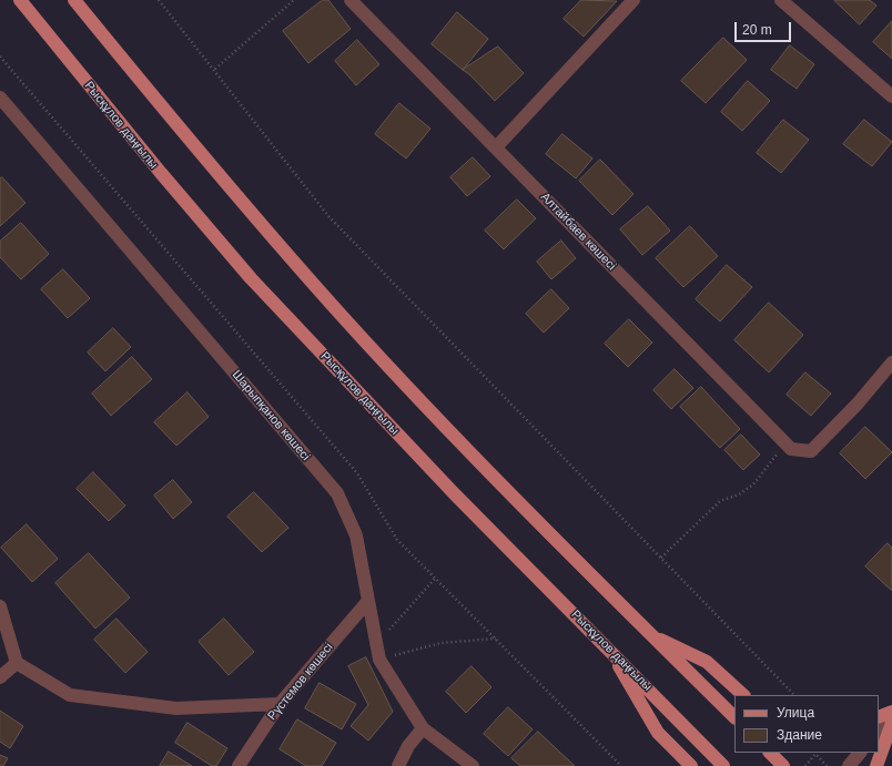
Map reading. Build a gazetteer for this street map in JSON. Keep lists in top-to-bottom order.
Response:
{
  "streets": {
    "main road": ["Рысқұлов даңғылы"],
    "street": ["Алтайбаев көшесі", "Шарыпқанов көшесі", "Рүстемов көшесі"]
  },
  "crossings": [
    ["Шарыпқанов көшесі", "Рүстемов көшесі"]
  ],
  "legend": ["Улица", "Здание"],
  "scale_bar": "20 m"
}
